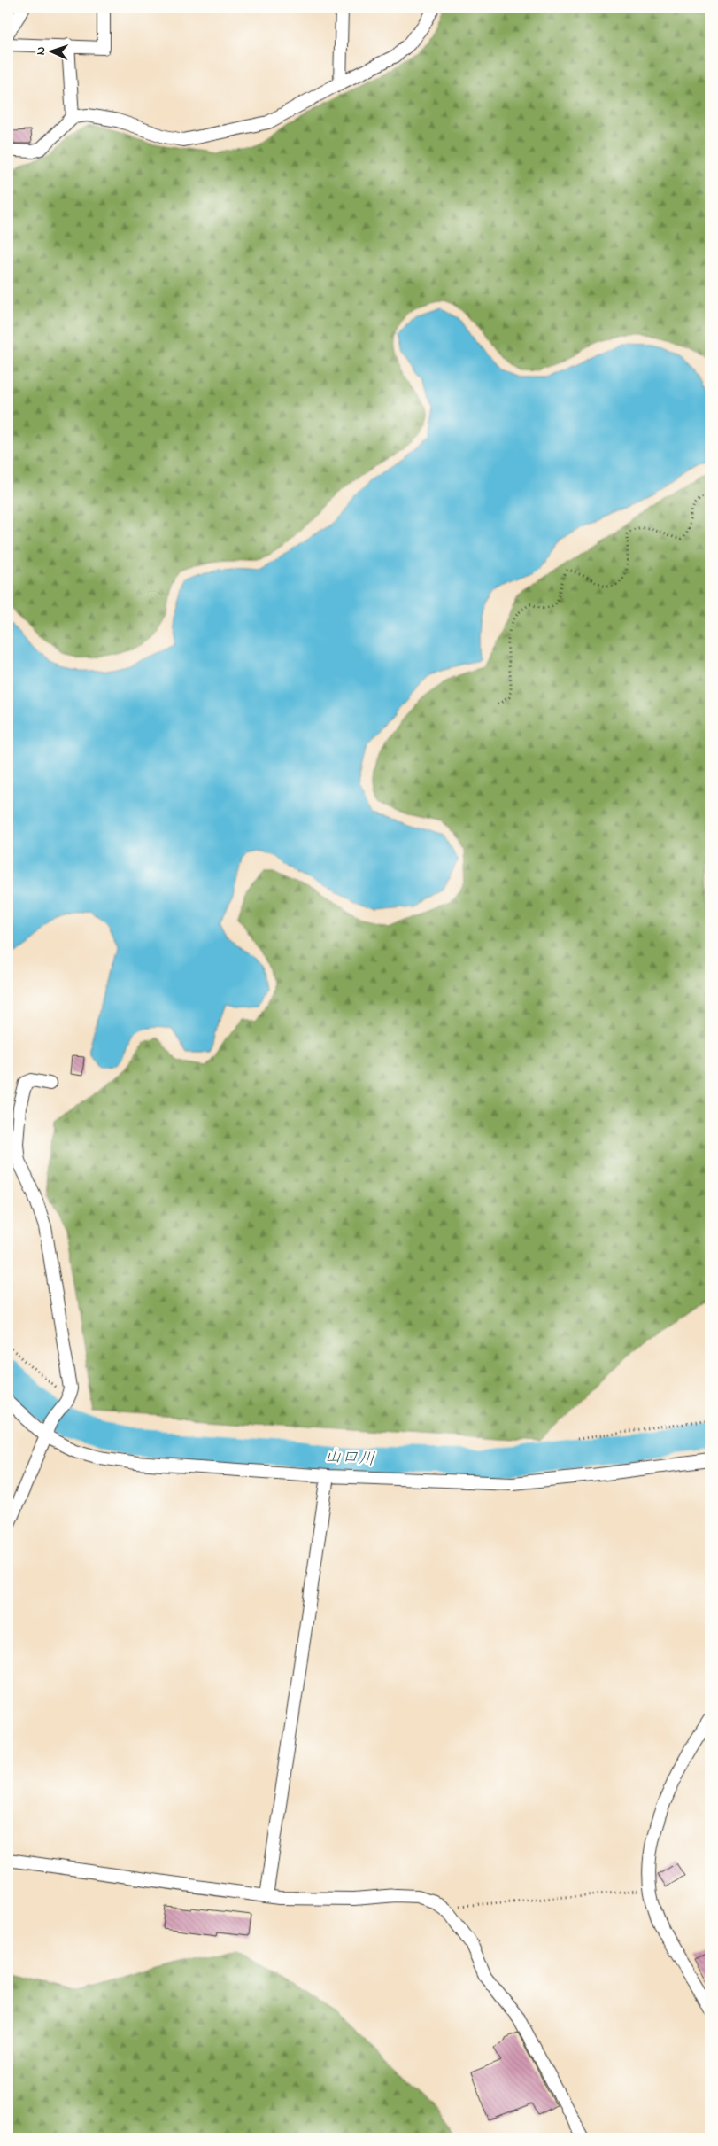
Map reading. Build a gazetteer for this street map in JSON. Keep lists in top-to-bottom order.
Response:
{
  "water": ["山口川"],
  "north": "left"
}
